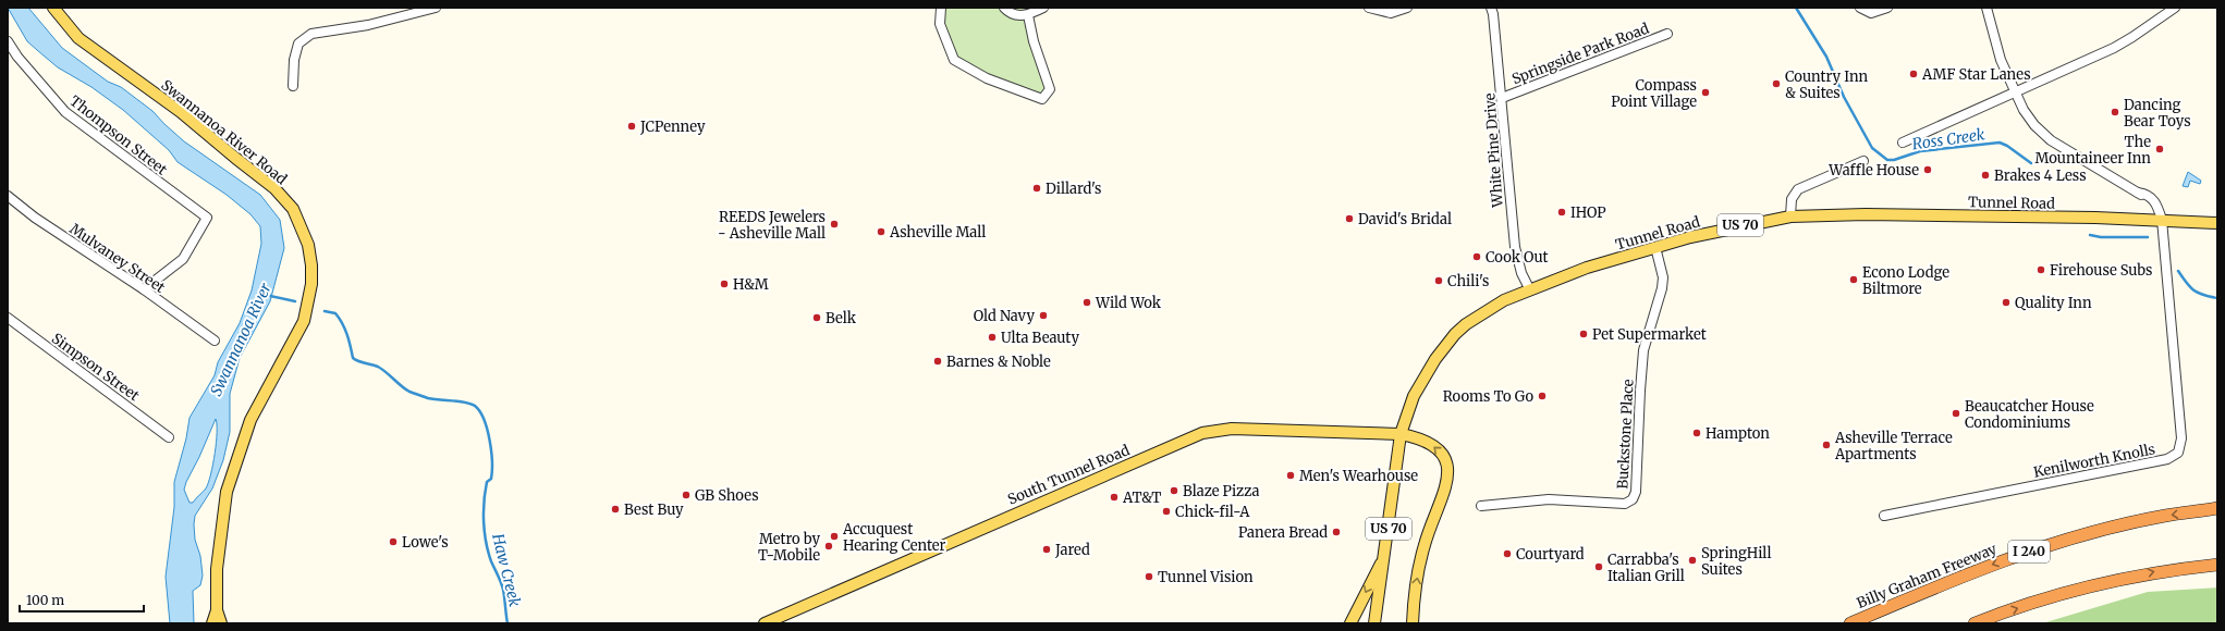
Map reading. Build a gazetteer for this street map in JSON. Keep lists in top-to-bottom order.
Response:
{
  "streets": {
    "highway": ["I 240", "Billy Graham Freeway"],
    "main road": [
      "Swannanoa River Road",
      "Tunnel Road",
      "US 70",
      "South Tunnel Road"
    ],
    "street": [
      "Springside Park Road",
      "Thompson Street",
      "White Pine Drive",
      "Mulvaney Street",
      "Simpson Street",
      "Buckstone Place",
      "Kenilworth Knolls"
    ]
  },
  "crossings": [
    ["Springside Park Road", "White Pine Drive"],
    ["Thompson Street", "Mulvaney Street"],
    ["White Pine Drive", "Tunnel Road"],
    ["Tunnel Road", "Buckstone Place"],
    ["Tunnel Road", "Kenilworth Knolls"],
    ["Tunnel Road", "South Tunnel Road"]
  ],
  "water": ["Ross Creek", "Swannanoa River", "Haw Creek"],
  "places": [
    "AMF Star Lanes",
    "Country Inn & Suites",
    "Compass Point Village",
    "Dancing Bear Toys",
    "JCPenney",
    "The Mountaineer Inn",
    "Waffle House",
    "Brakes 4 Less",
    "Dillard's",
    "IHOP",
    "David's Bridal",
    "REEDS Jewelers - Asheville Mall",
    "Asheville Mall",
    "Cook Out",
    "Firehouse Subs",
    "Econo Lodge Biltmore",
    "Chili's",
    "H&M",
    "Wild Wok",
    "Quality Inn",
    "Old Navy",
    "Belk",
    "Pet Supermarket",
    "Ulta Beauty",
    "Barnes & Noble",
    "Rooms To Go",
    "Beaucatcher House Condominiums",
    "Hampton",
    "Asheville Terrace Apartments",
    "Men's Wearhouse",
    "Blaze Pizza",
    "GB Shoes",
    "AT&T",
    "Best Buy",
    "Chick-fil-A",
    "Panera Bread",
    "Accuquest Hearing Center",
    "Lowe's",
    "Metro by T-Mobile",
    "Jared",
    "Courtyard",
    "SpringHill Suites",
    "Carrabba's Italian Grill",
    "Tunnel Vision"
  ],
  "scale_bar": "100 m"
}
